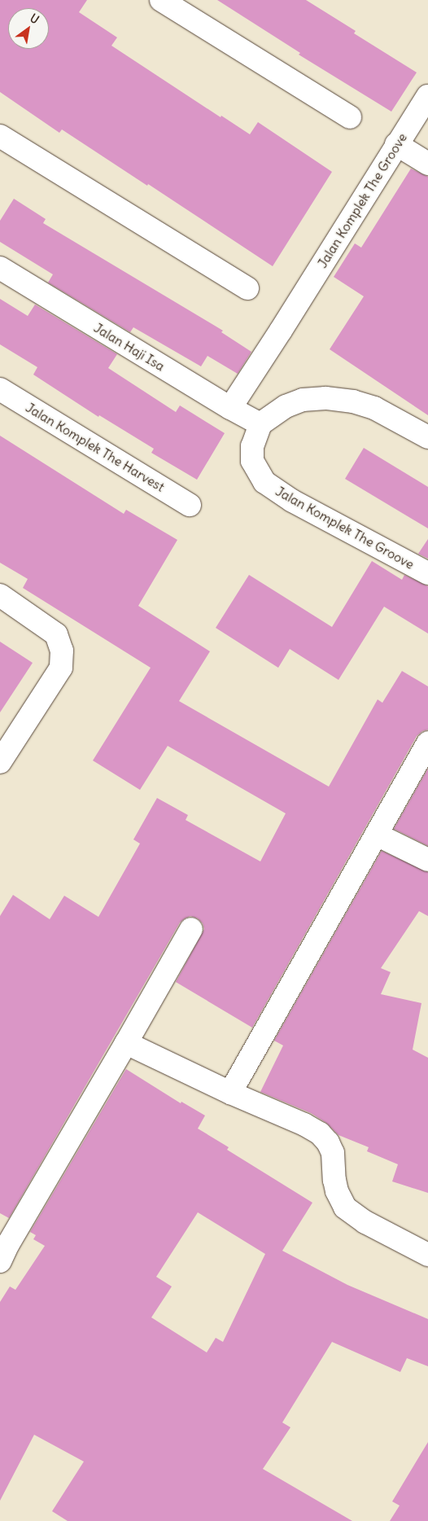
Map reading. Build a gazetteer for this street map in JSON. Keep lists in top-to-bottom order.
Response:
{
  "streets": {
    "street": ["Jalan Komplek The Groove", "Jalan Haji Isa", "Jalan Komplek The Harvest"]
  },
  "crossings": [
    ["Jalan Komplek The Groove", "Jalan Haji Isa"]
  ],
  "north": "top right"
}
